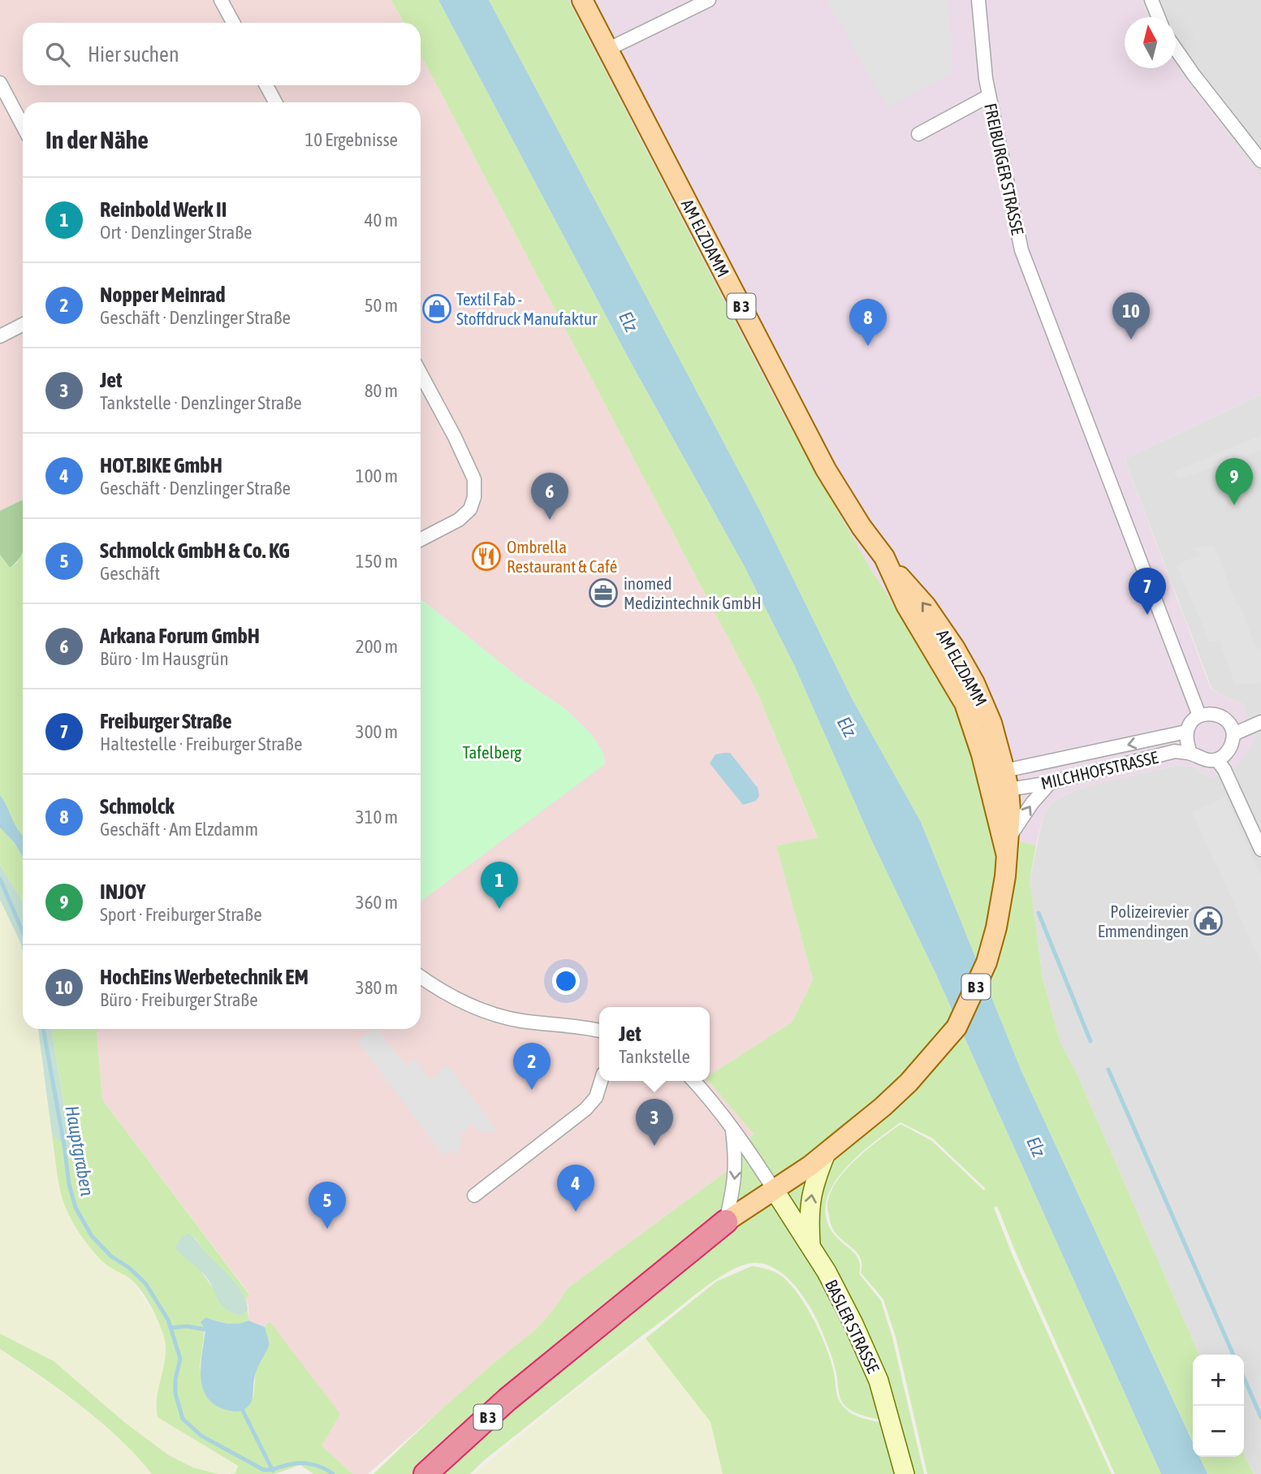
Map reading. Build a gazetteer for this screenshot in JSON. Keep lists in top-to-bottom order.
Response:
{
  "streets": {
    "highway": ["B 3"],
    "main road": ["AM ELZDAMM"],
    "street": ["FREIBURGER STRASSE", "MILCHHOFSTRASSE", "BASLER STRASSE"]
  },
  "crossings": [
    ["FREIBURGER STRASSE", "MILCHHOFSTRASSE"],
    ["AM ELZDAMM", "B 3"],
    ["AM ELZDAMM", "MILCHHOFSTRASSE"],
    ["B 3", "MILCHHOFSTRASSE"],
    ["B 3", "BASLER STRASSE"]
  ],
  "water": ["Elz", "Hauptgraben"],
  "parks": ["Tafelberg"],
  "places": {
    "shop": ["Textil Fab - Stoffdruck Manufaktur"],
    "restaurant": ["Ombrella Restaurant & Café"],
    "office": ["inomed Medizintechnik GmbH"],
    "public building": ["Polizeirevier Emmendingen"]
  },
  "north": "top",
  "page": {
    "search": "Hier suchen",
    "heading": ["In der Nähe", "10 Ergebnisse"],
    "list": [
      {
        "mark": "1",
        "name": "Reinbold Werk II",
        "note": "Ort · Denzlinger Straße",
        "value": "40 m"
      },
      {
        "mark": "2",
        "name": "Nopper Meinrad",
        "note": "Geschäft · Denzlinger Straße",
        "value": "50 m"
      },
      {
        "mark": "3",
        "name": "Jet",
        "note": "Tankstelle · Denzlinger Straße",
        "value": "80 m"
      },
      {
        "mark": "4",
        "name": "HOT.BIKE GmbH",
        "note": "Geschäft · Denzlinger Straße",
        "value": "100 m"
      },
      {
        "mark": "5",
        "name": "Schmolck GmbH & Co. KG",
        "note": "Geschäft",
        "value": "150 m"
      },
      {
        "mark": "6",
        "name": "Arkana Forum GmbH",
        "note": "Büro · Im Hausgrün",
        "value": "200 m"
      },
      {
        "mark": "7",
        "name": "Freiburger Straße",
        "note": "Haltestelle · Freiburger Straße",
        "value": "300 m"
      },
      {
        "mark": "8",
        "name": "Schmolck",
        "note": "Geschäft · Am Elzdamm",
        "value": "310 m"
      },
      {
        "mark": "9",
        "name": "INJOY",
        "note": "Sport · Freiburger Straße",
        "value": "360 m"
      },
      {
        "mark": "10",
        "name": "HochEins Werbetechnik EM",
        "note": "Büro · Freiburger Straße",
        "value": "380 m"
      }
    ],
    "pins": [
      "10",
      "8",
      "9",
      "6",
      "7",
      "1",
      "2",
      "3",
      "4",
      "5"
    ],
    "popup": ["Jet", "Tankstelle"],
    "map_buttons": ["+", "−"]
  }
}
